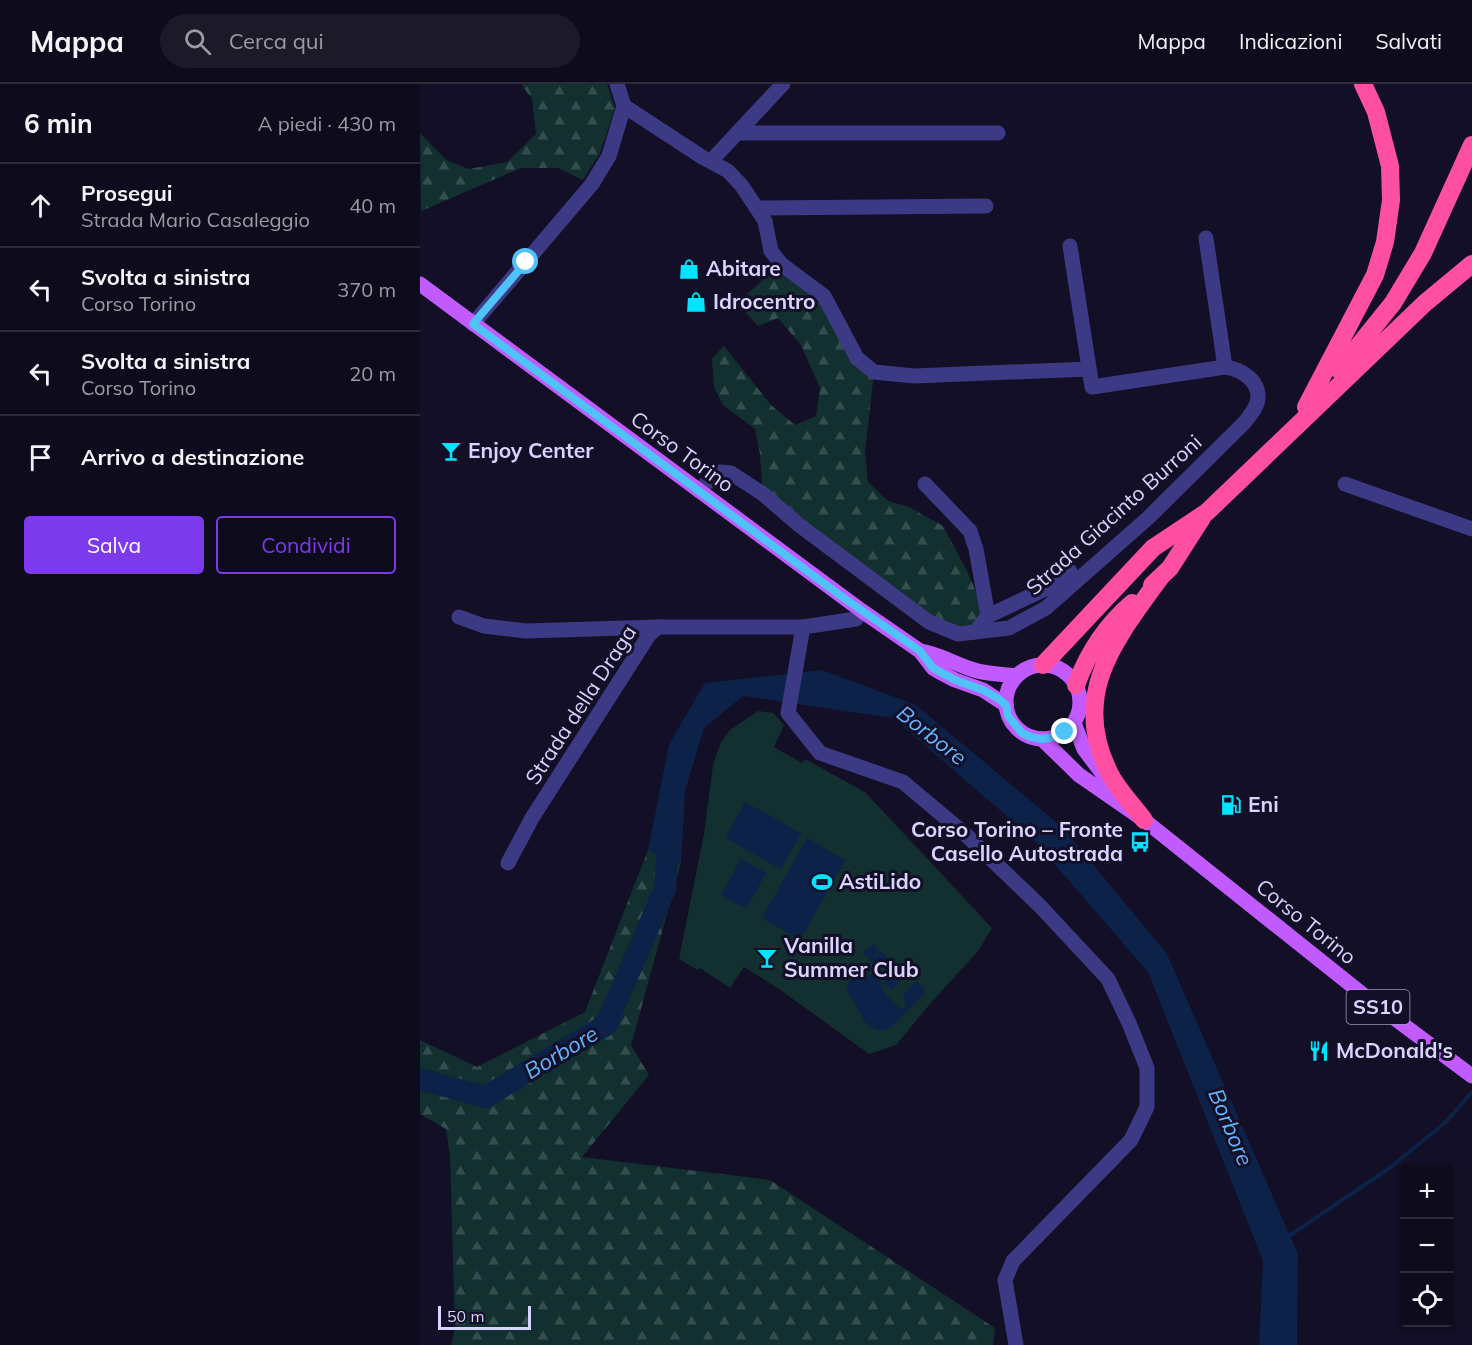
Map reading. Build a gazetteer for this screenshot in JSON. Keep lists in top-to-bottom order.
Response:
{
  "streets": {
    "main road": ["Corso Torino", "SS10"],
    "street": ["Strada Giacinto Burroni", "Strada della Draga"]
  },
  "crossings": [
    ["Corso Torino", "Strada Giacinto Burroni"],
    ["Corso Torino", "Strada della Draga"]
  ],
  "water": ["Borbore"],
  "places": {
    "shop": ["Abitare", "Idrocentro"],
    "bar": ["Enjoy Center", "Vanilla Summer Club"],
    "fuel station": ["Eni"],
    "bus stop": ["Corso Torino – Fronte Casello Autostrada"],
    "sports": ["AstiLido"],
    "restaurant": ["McDonald's"]
  },
  "scale_bar": "50 m",
  "page": {
    "header": "Mappa",
    "search": "Cerca qui",
    "nav": ["Mappa", "Indicazioni", "Salvati"],
    "heading": ["6 min", "A piedi · 430 m"],
    "list": [
      ["Prosegui", "Strada Mario Casaleggio", "40 m"],
      ["Svolta a sinistra", "Corso Torino", "370 m"],
      ["Svolta a sinistra", "Corso Torino", "20 m"],
      "Arrivo a destinazione"
    ],
    "buttons": ["Salva", "Condividi"],
    "map_buttons": ["+", "−"],
    "scale": "50 m"
  }
}
